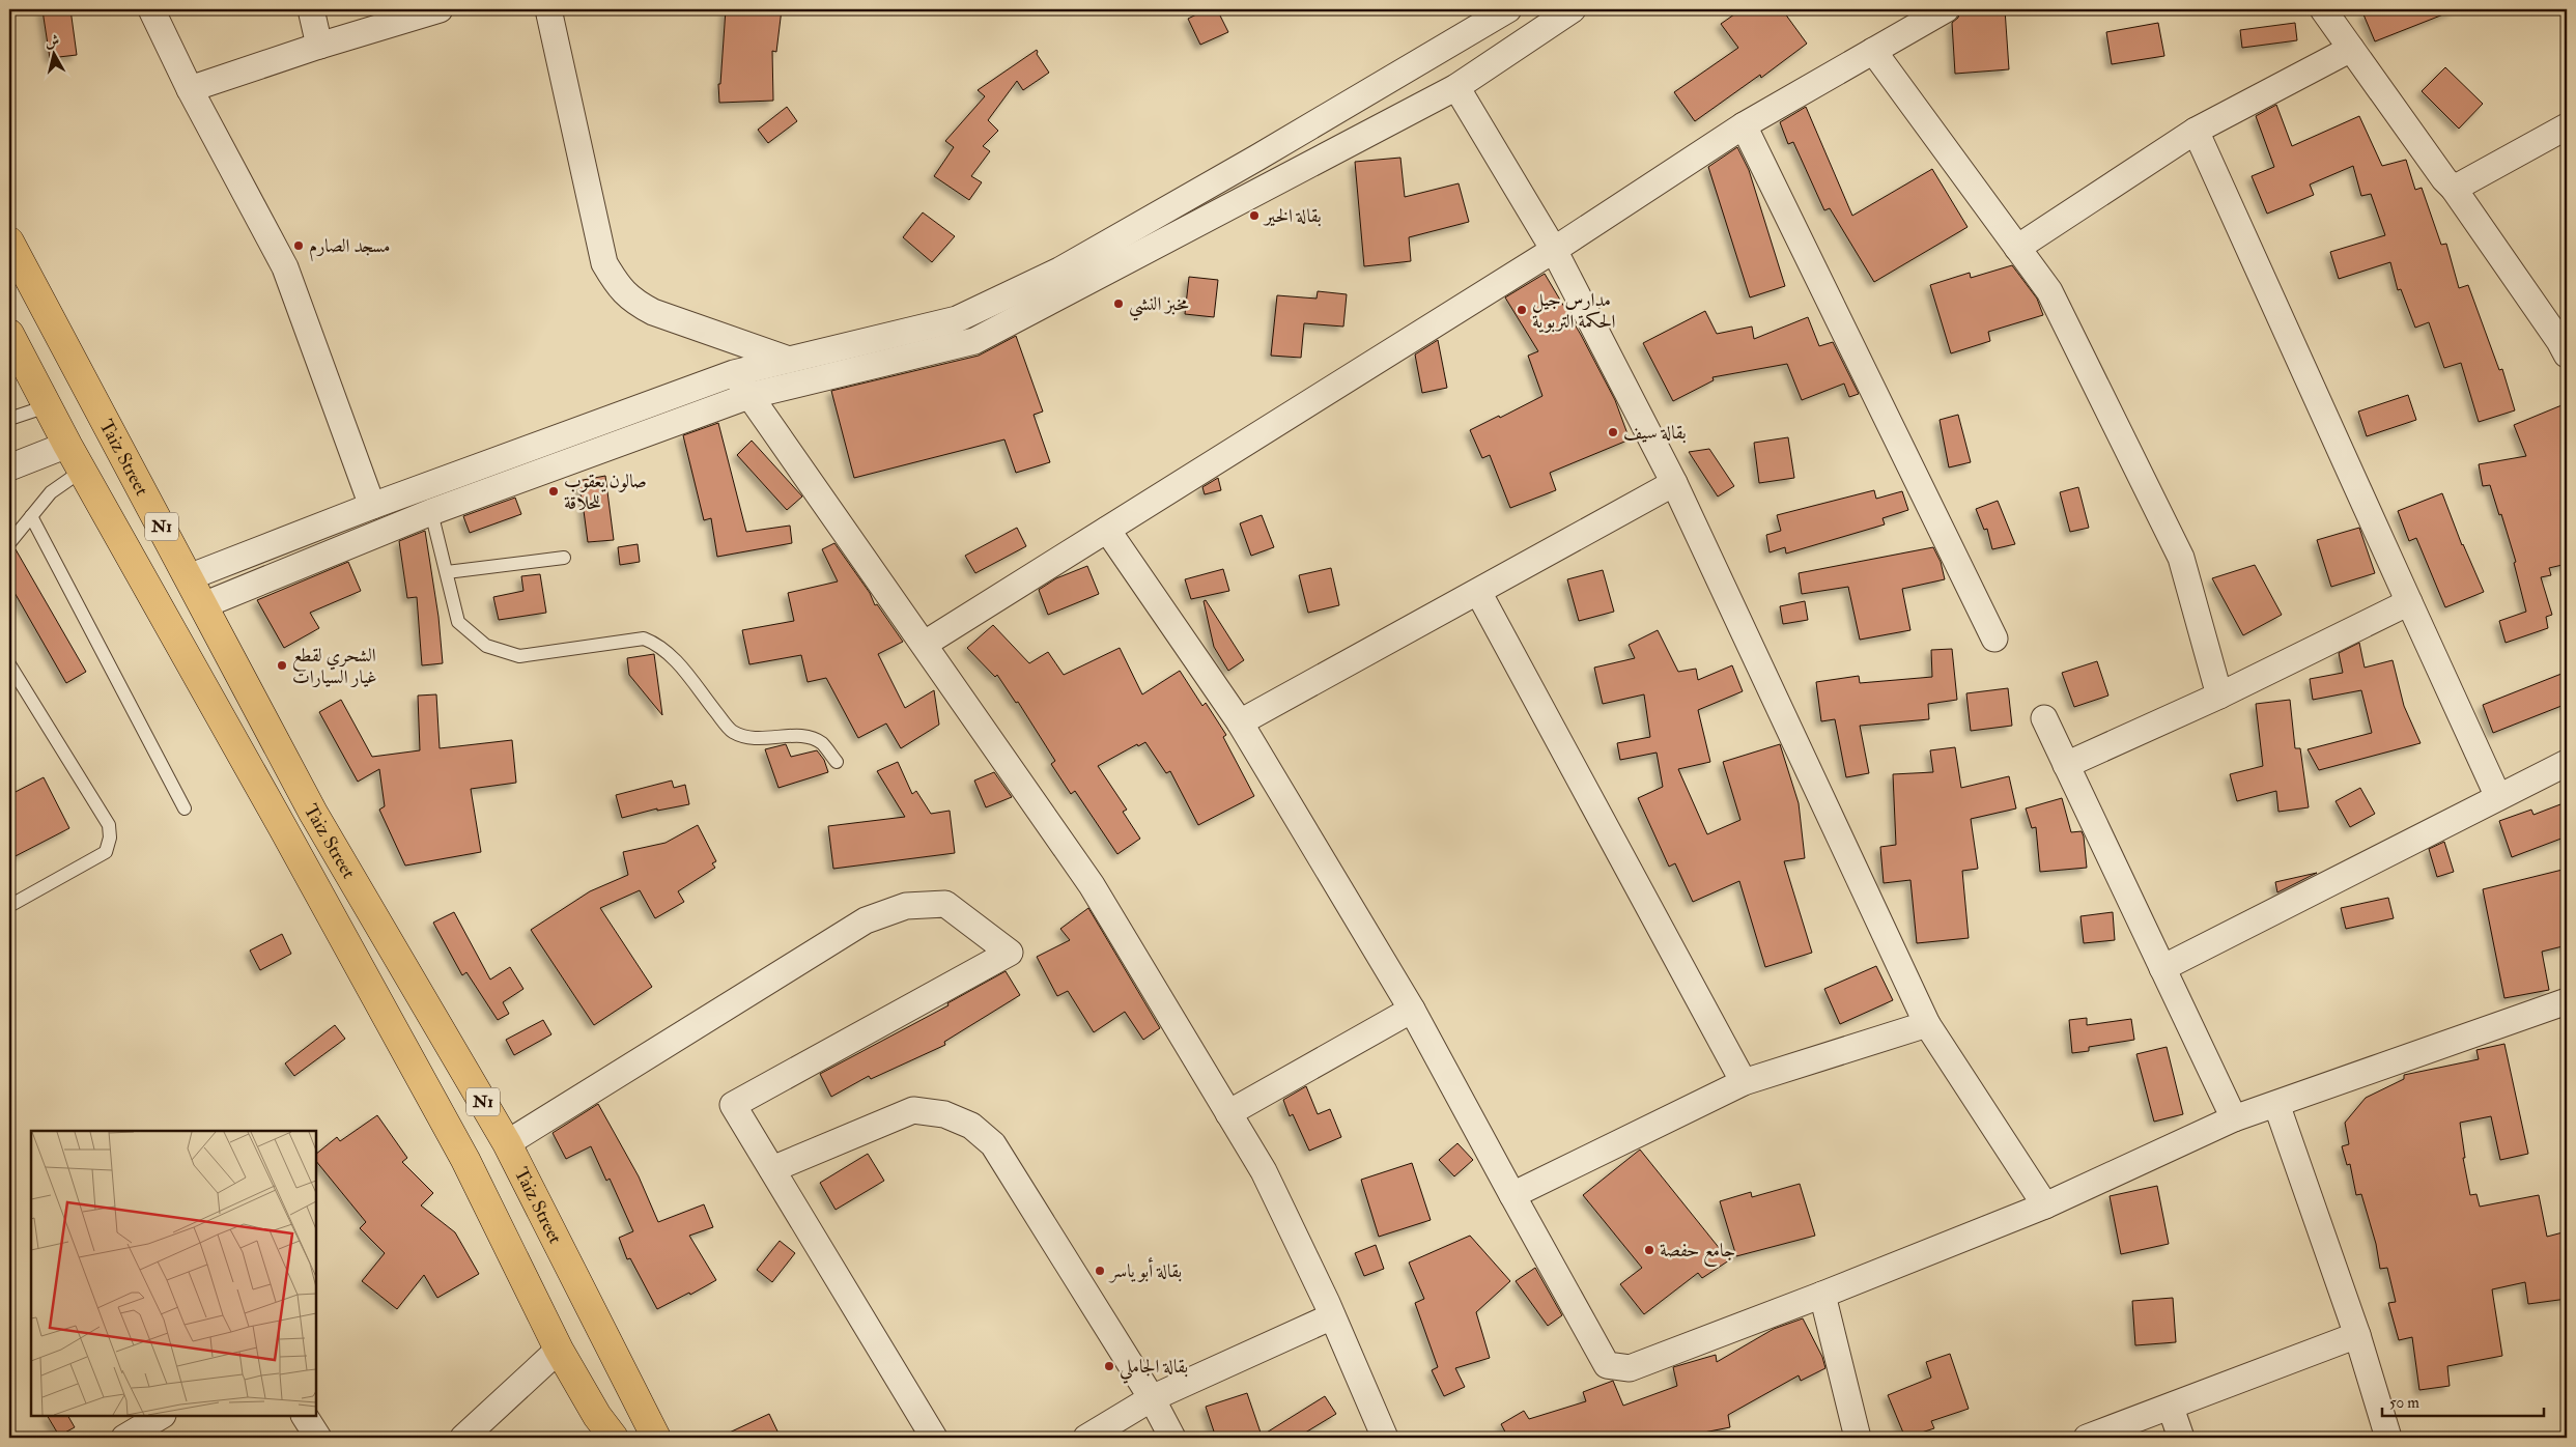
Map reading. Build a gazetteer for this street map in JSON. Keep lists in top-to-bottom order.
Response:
{
  "streets": {
    "highway": ["Taiz Street", "N1"]
  },
  "crossings": [
    ["Taiz Street", "N1"]
  ],
  "places": [
    "بقالة الخير",
    "مسجد الصارم",
    "مخبز النشي",
    "مدارس جيل الحكمة التربوية",
    "بقالة سيف",
    "صالون يعقوب للحلاقة",
    "الشحري لقطع غيار السيارات",
    "جامع حفصة",
    "بقالة أبو ياسر",
    "بقالة الجاملي"
  ],
  "scale_bar": "50 m",
  "north": "top"
}
